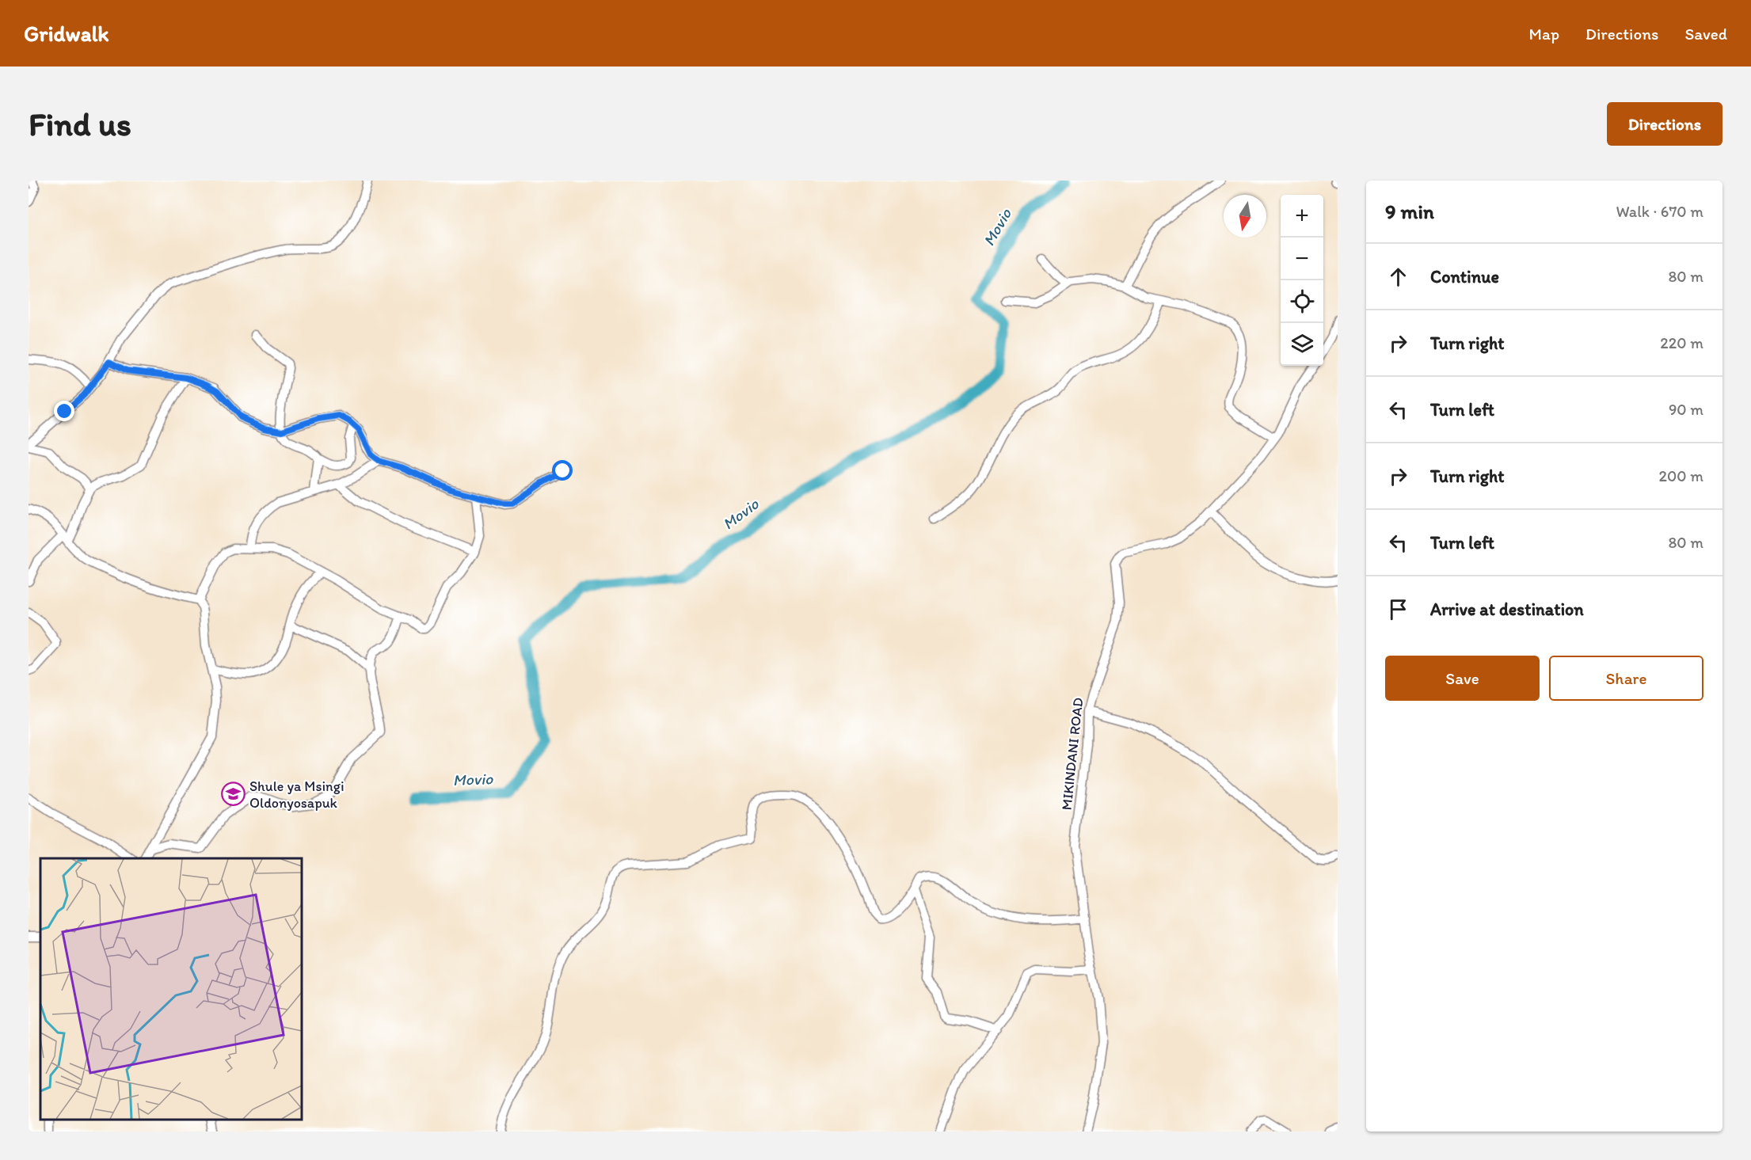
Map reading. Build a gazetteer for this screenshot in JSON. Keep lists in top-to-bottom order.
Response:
{
  "streets": {
    "street": ["MIKINDANI ROAD"]
  },
  "water": ["Movio"],
  "places": {
    "school or university": ["Shule ya Msingi Oldonyosapuk"]
  },
  "north": "bottom",
  "page": {
    "header": "Gridwalk",
    "nav": ["Map", "Directions", "Saved"],
    "buttons": [
      "Directions",
      ["Save", "Share"]
    ],
    "title": "Find us",
    "heading": ["9 min", "Walk · 670 m"],
    "map_buttons": ["+", "−"],
    "list": [
      ["Continue", "80 m"],
      ["Turn right", "220 m"],
      ["Turn left", "90 m"],
      ["Turn right", "200 m"],
      ["Turn left", "80 m"],
      "Arrive at destination"
    ]
  }
}
